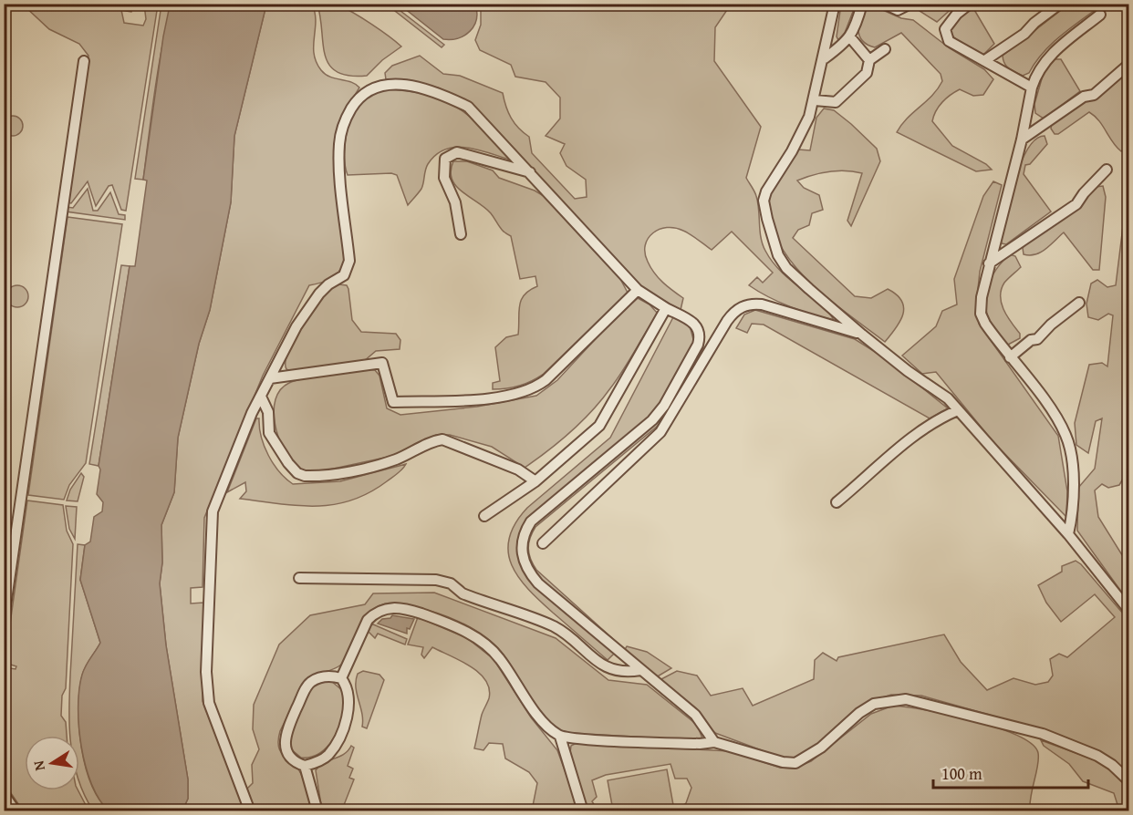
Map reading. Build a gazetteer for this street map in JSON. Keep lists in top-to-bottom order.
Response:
{
  "scale_bar": "100 m",
  "north": "left"
}
